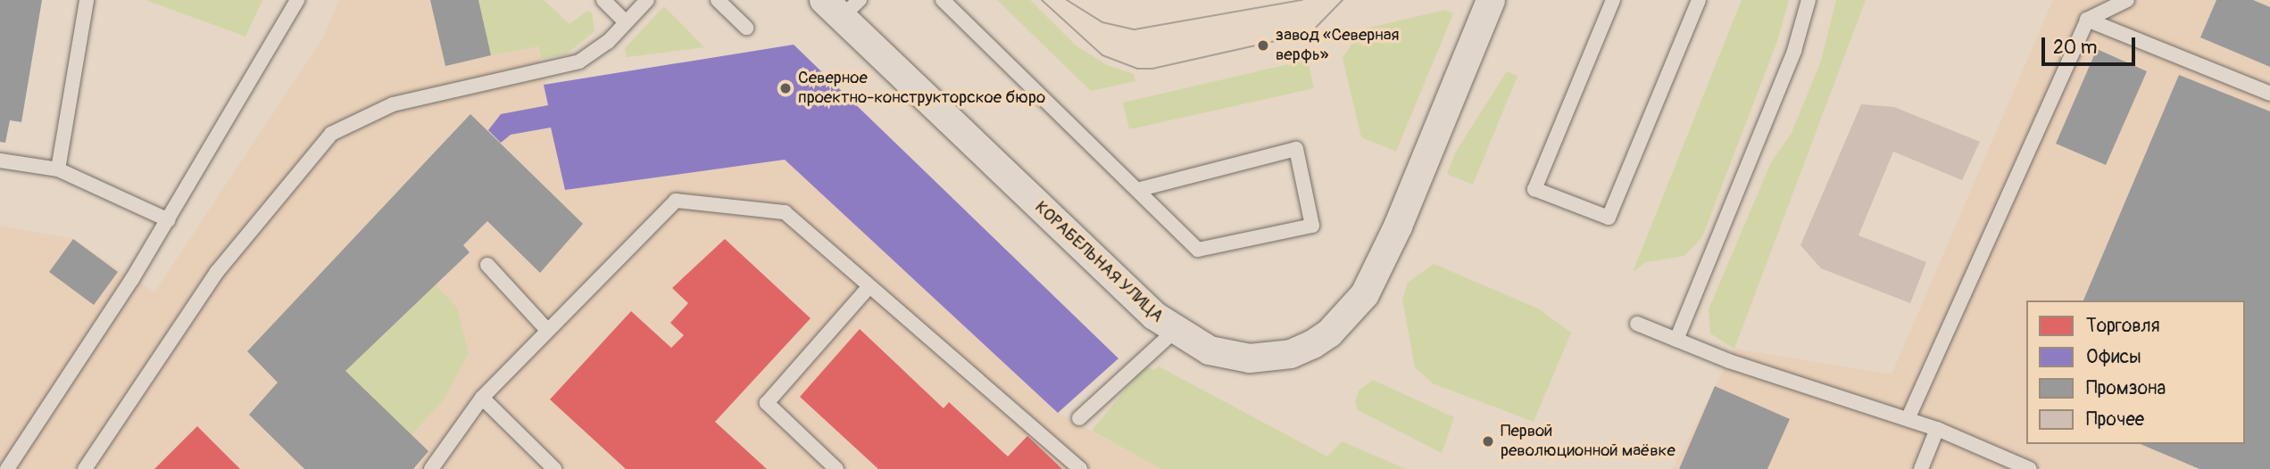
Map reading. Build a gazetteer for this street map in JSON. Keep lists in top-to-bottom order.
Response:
{
  "streets": {
    "street": ["КОРАБЕЛЬНАЯ УЛИЦА"]
  },
  "places": ["завод «Северная верфь»", "Северное проектно-конструкторское бюро", "Первой революционной маёвке"],
  "legend": [
    "Торговля",
    "Офисы",
    "Промзона",
    "Прочее"
  ],
  "scale_bar": "20 m"
}
